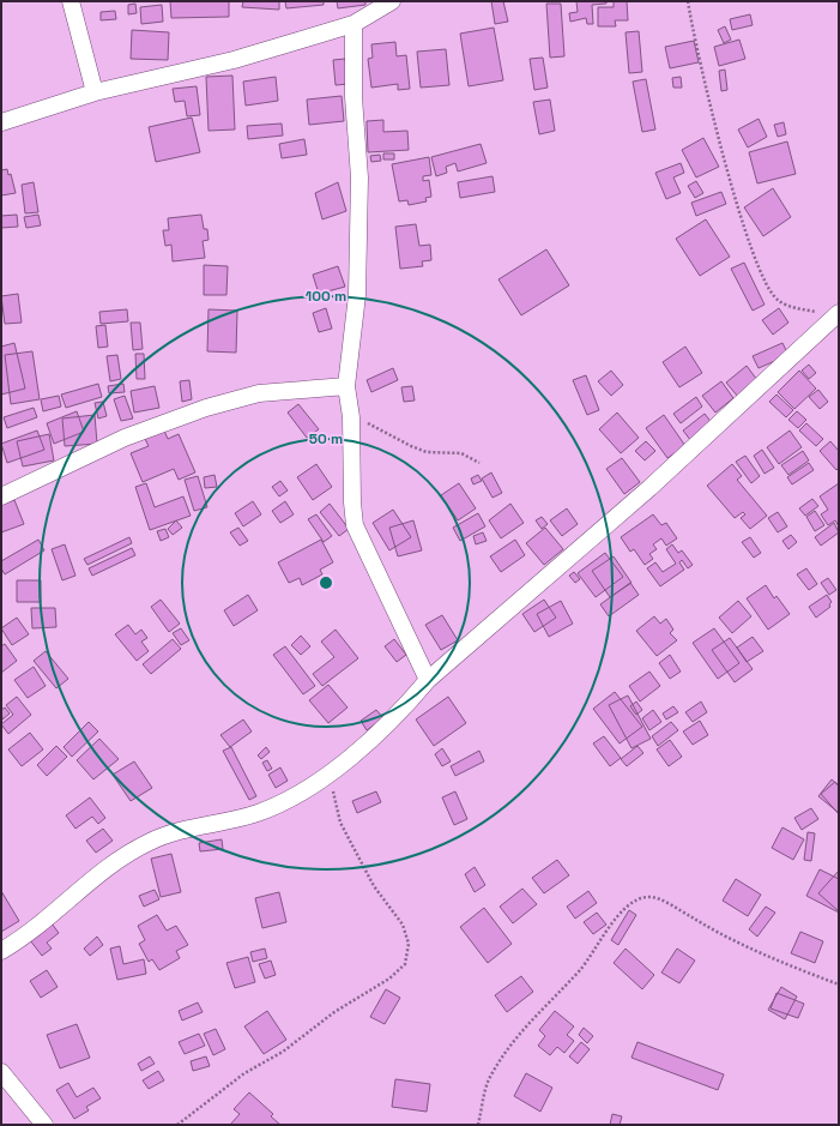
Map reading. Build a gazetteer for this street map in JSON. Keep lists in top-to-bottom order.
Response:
{
  "rings": ["100 m", "50 m"]
}
